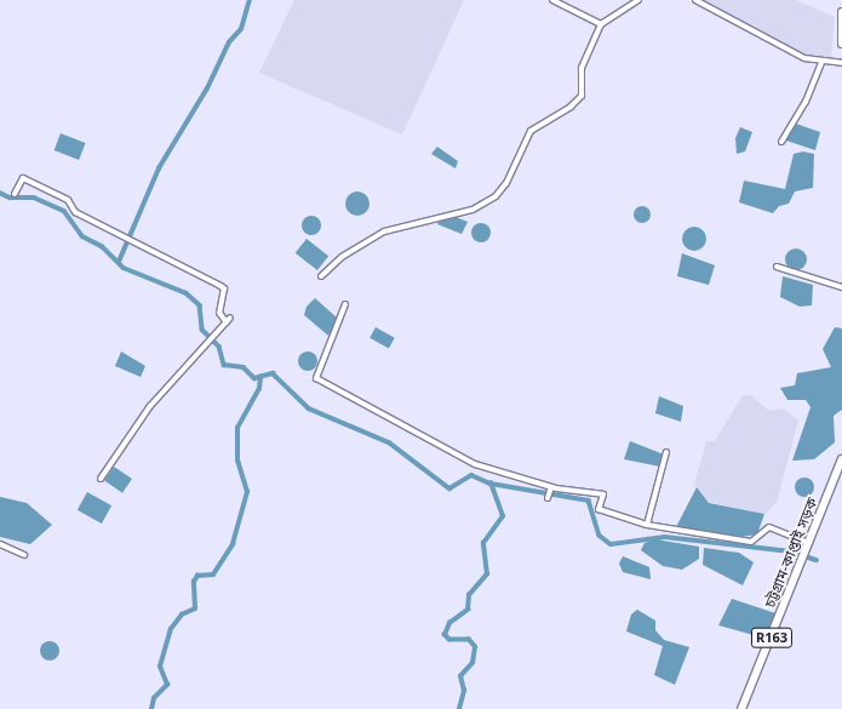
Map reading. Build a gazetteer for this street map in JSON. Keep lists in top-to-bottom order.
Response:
{
  "streets": {
    "main road": ["চট্টগ্রাম-কাপ্তাই সড়ক", "R163"]
  }
}
